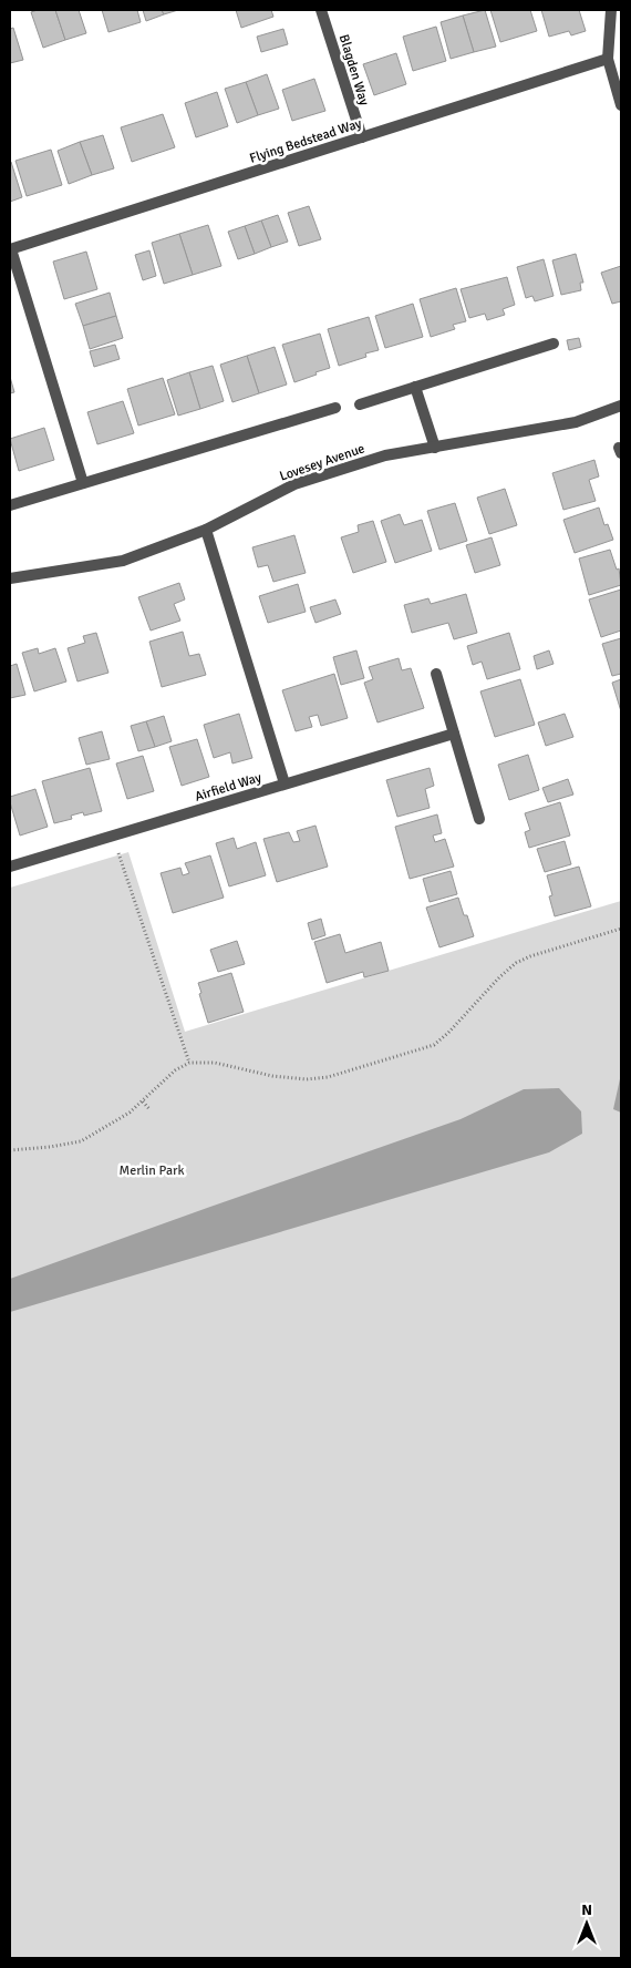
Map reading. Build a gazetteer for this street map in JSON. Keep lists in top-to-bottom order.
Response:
{
  "streets": {
    "street": [
      "Blagden Way",
      "Flying Bedstead Way",
      "Lovesey Avenue",
      "Airfield Way"
    ]
  },
  "crossings": [
    ["Blagden Way", "Flying Bedstead Way"]
  ],
  "parks": ["Merlin Park"],
  "north": "top"
}
